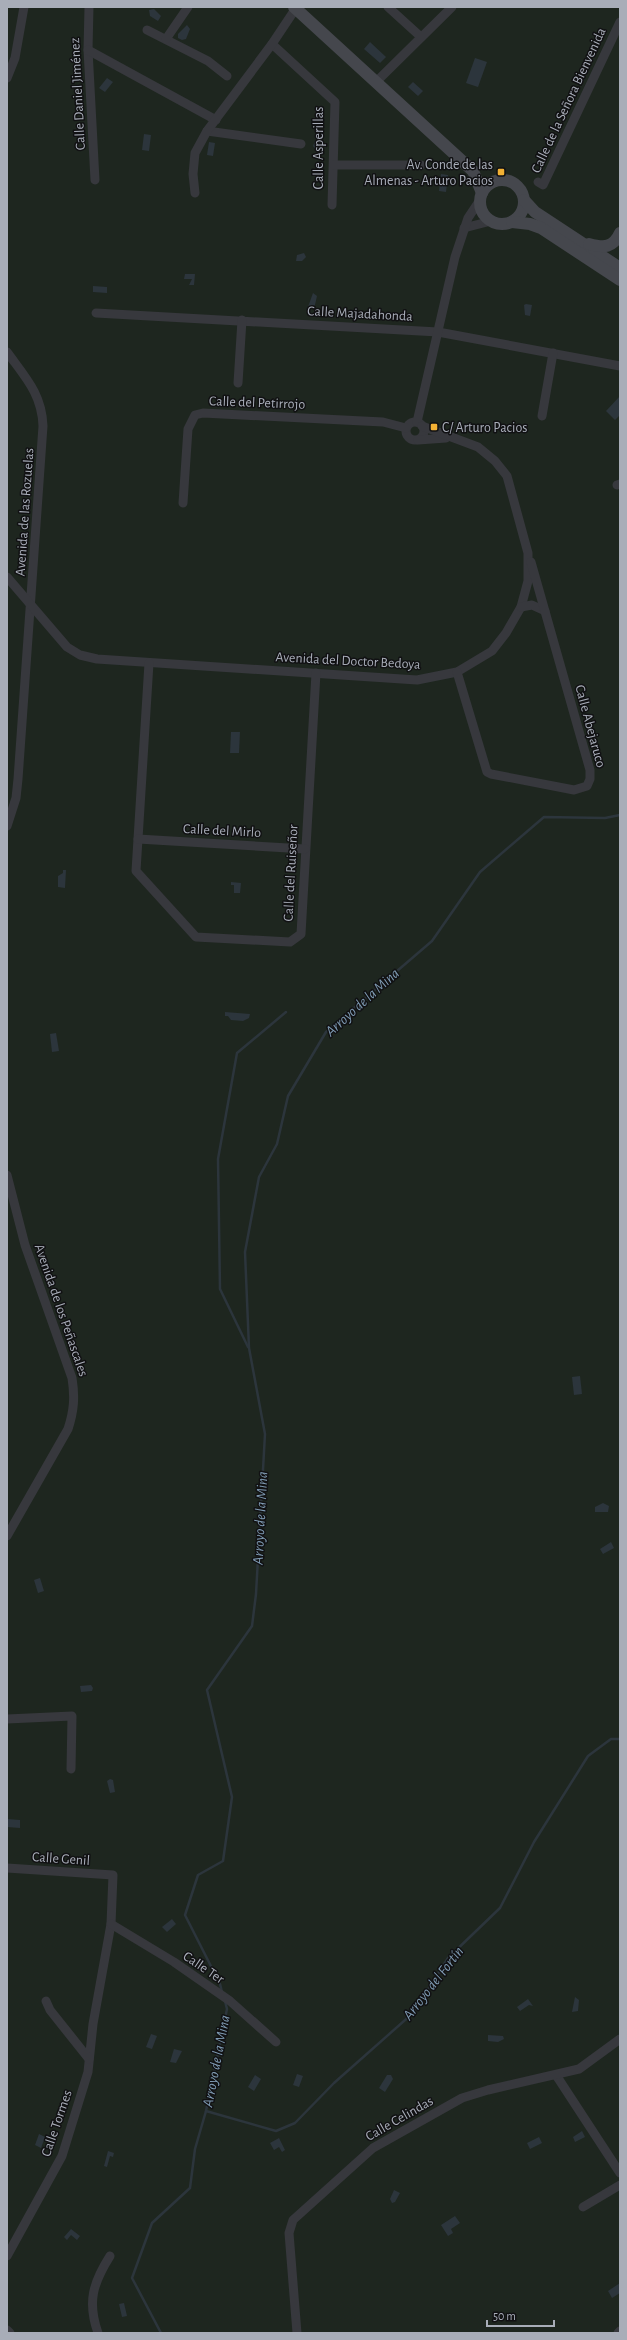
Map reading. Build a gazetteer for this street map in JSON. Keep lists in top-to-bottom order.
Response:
{
  "streets": {
    "street": [
      "Calle Daniel Jiménez",
      "Calle de la Señora Bienvenida",
      "Calle Asperillas",
      "Calle Majadahonda",
      "Calle del Petirrojo",
      "Avenida de las Rozuelas",
      "Avenida del Doctor Bedoya",
      "Calle Abejaruco",
      "Calle del Mirlo",
      "Calle del Ruiseñor",
      "Avenida de los Peñascales",
      "Calle Genil",
      "Calle Ter",
      "Calle Celindas",
      "Calle Tormes"
    ]
  },
  "crossings": [
    ["Calle del Petirrojo", "Avenida del Doctor Bedoya"],
    ["Avenida de las Rozuelas", "Avenida del Doctor Bedoya"],
    ["Avenida del Doctor Bedoya", "Calle Abejaruco"],
    ["Avenida del Doctor Bedoya", "Calle del Ruiseñor"],
    ["Calle del Mirlo", "Calle del Ruiseñor"],
    ["Calle Genil", "Calle Tormes"],
    ["Calle Ter", "Calle Tormes"]
  ],
  "water": ["Arroyo de la Mina", "Arroyo del Fortín"],
  "places": {
    "transit": ["Av. Conde de las Almenas - Arturo Pacios", "C/ Arturo Pacios"]
  },
  "scale_bar": "50 m"
}
